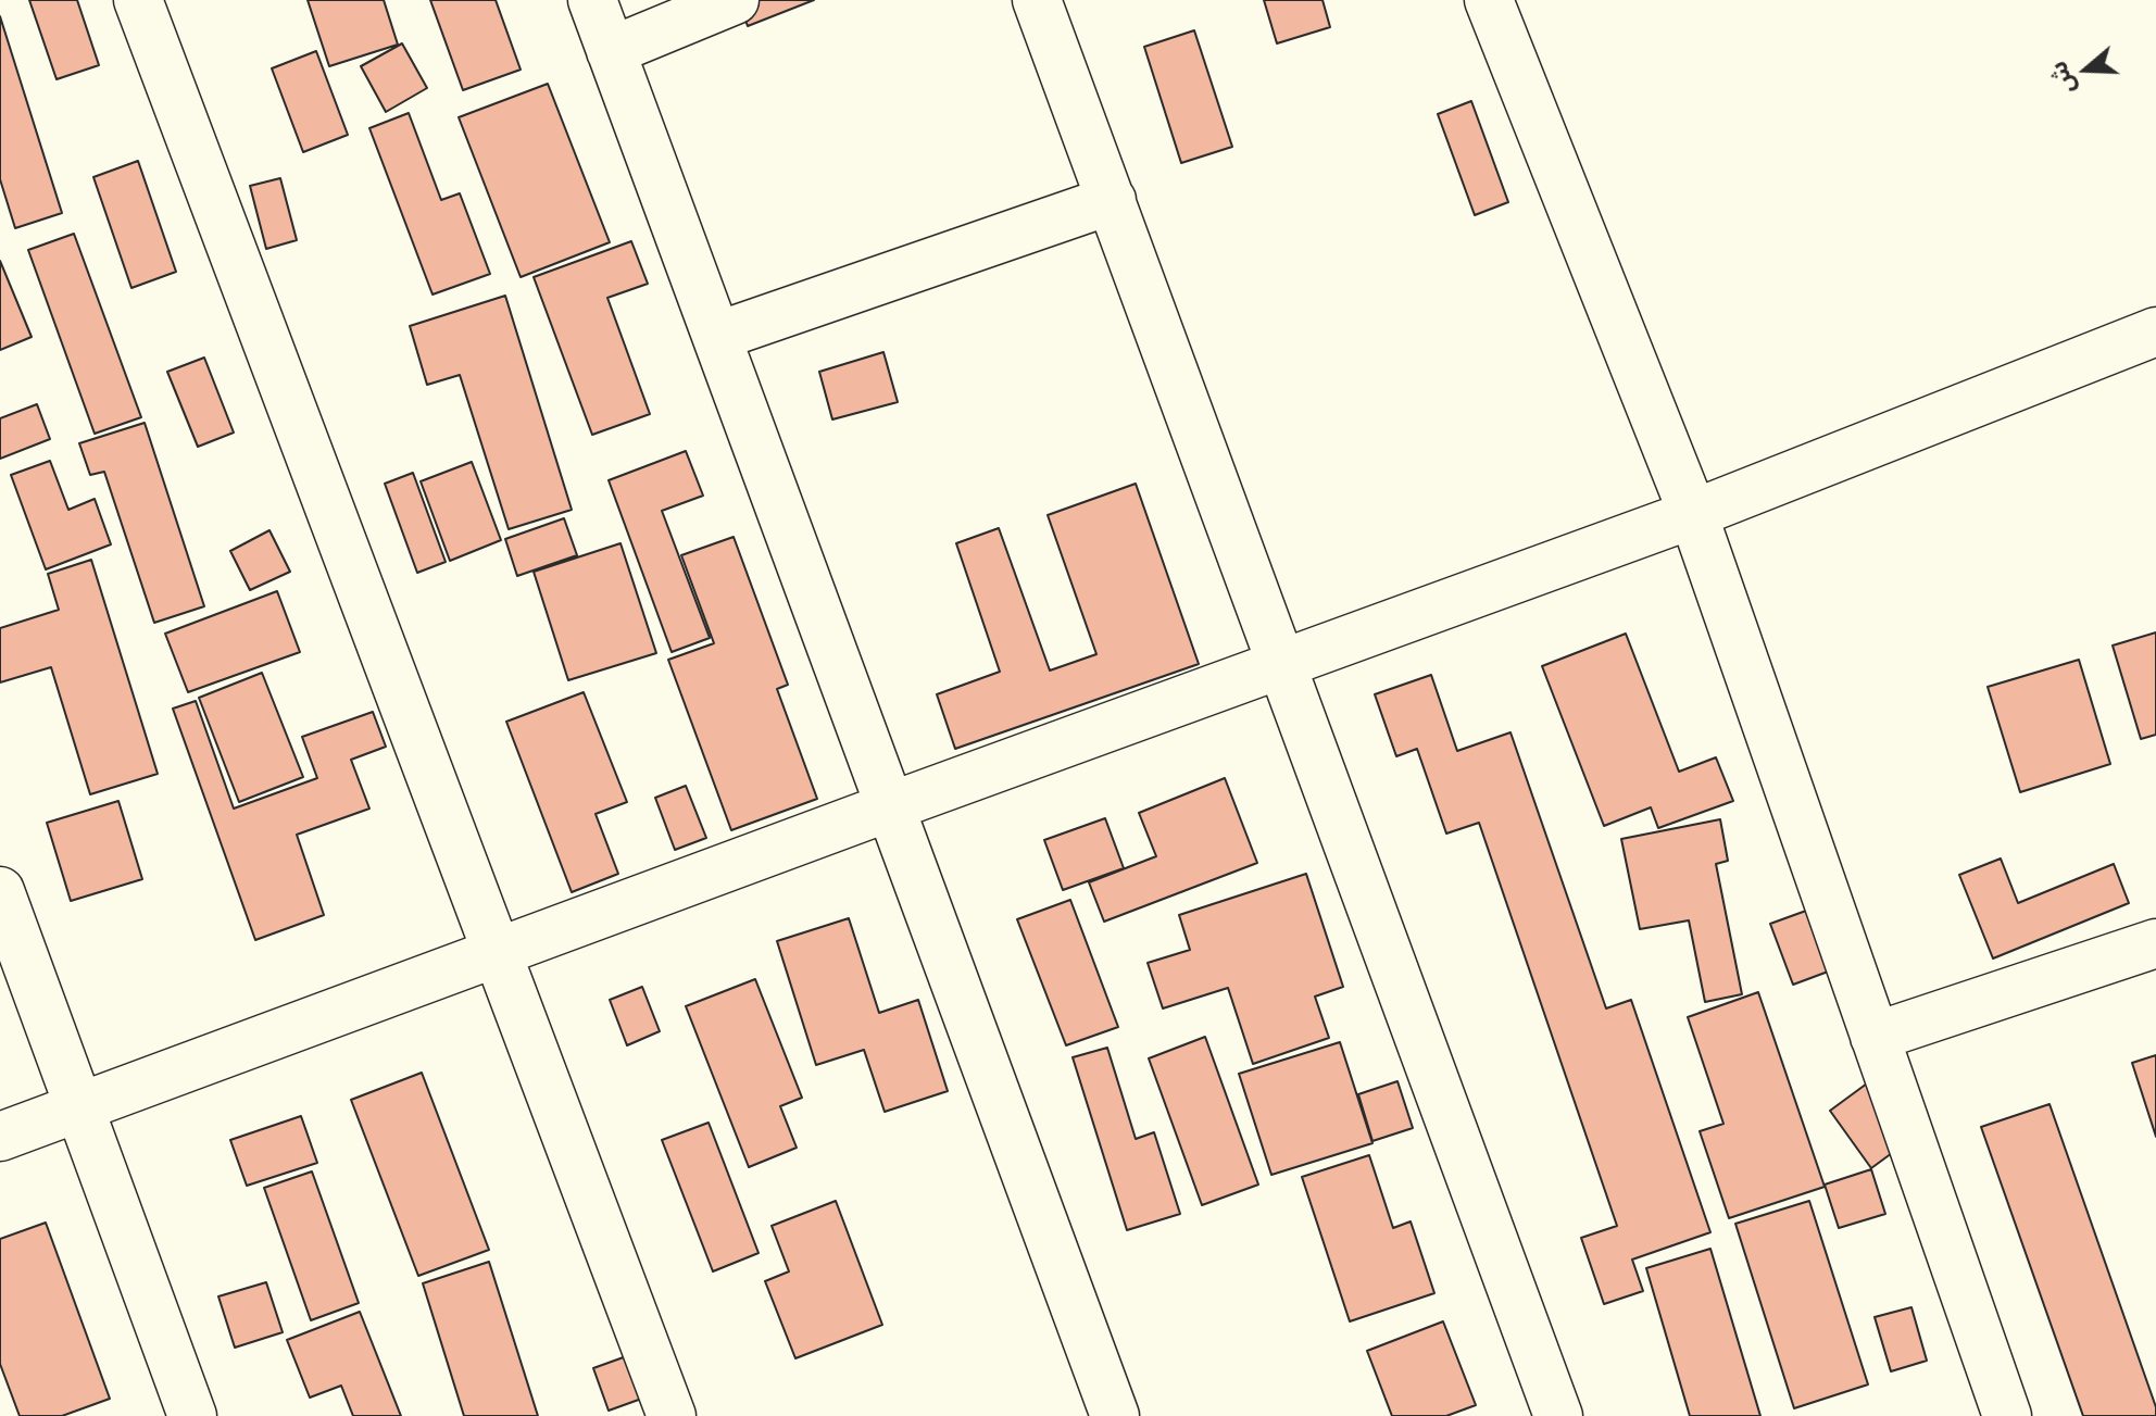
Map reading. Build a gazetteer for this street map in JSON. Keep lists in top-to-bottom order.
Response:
{
  "north": "left"
}
